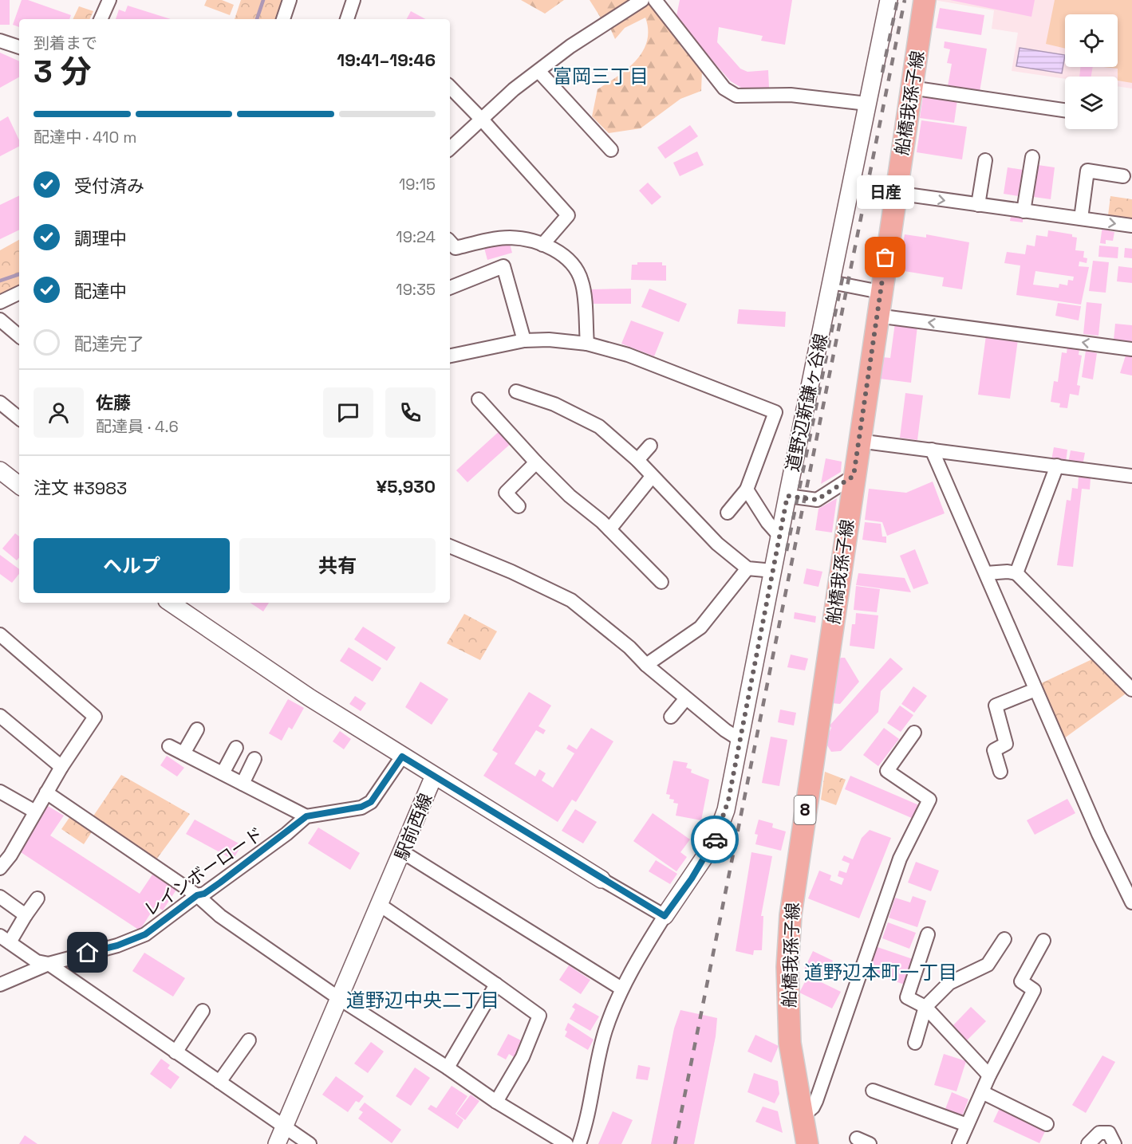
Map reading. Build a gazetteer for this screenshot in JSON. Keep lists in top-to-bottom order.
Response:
{
  "streets": {
    "main road": ["船橋我孫子線", "8"],
    "street": ["道野辺新鎌ヶ谷線", "駅前西線", "レインボーロード"]
  },
  "crossings": [
    ["駅前西線", "レインボーロード"]
  ],
  "districts": ["富岡三丁目", "道野辺本町一丁目", "道野辺中央二丁目"],
  "places": ["日産"],
  "page": {
    "heading": ["3 分", "到着まで", "19:41–19:46"],
    "panel": [
      "佐藤",
      "配達員 · 4.6",
      "注文 #3983",
      "¥5,930"
    ],
    "bar": "配達中 · 410 m",
    "list": [
      ["受付済み", "19:15"],
      ["調理中", "19:24"],
      ["配達中", "19:35"],
      "配達完了"
    ],
    "bubble": "日産",
    "buttons": ["ヘルプ", "共有"]
  }
}
